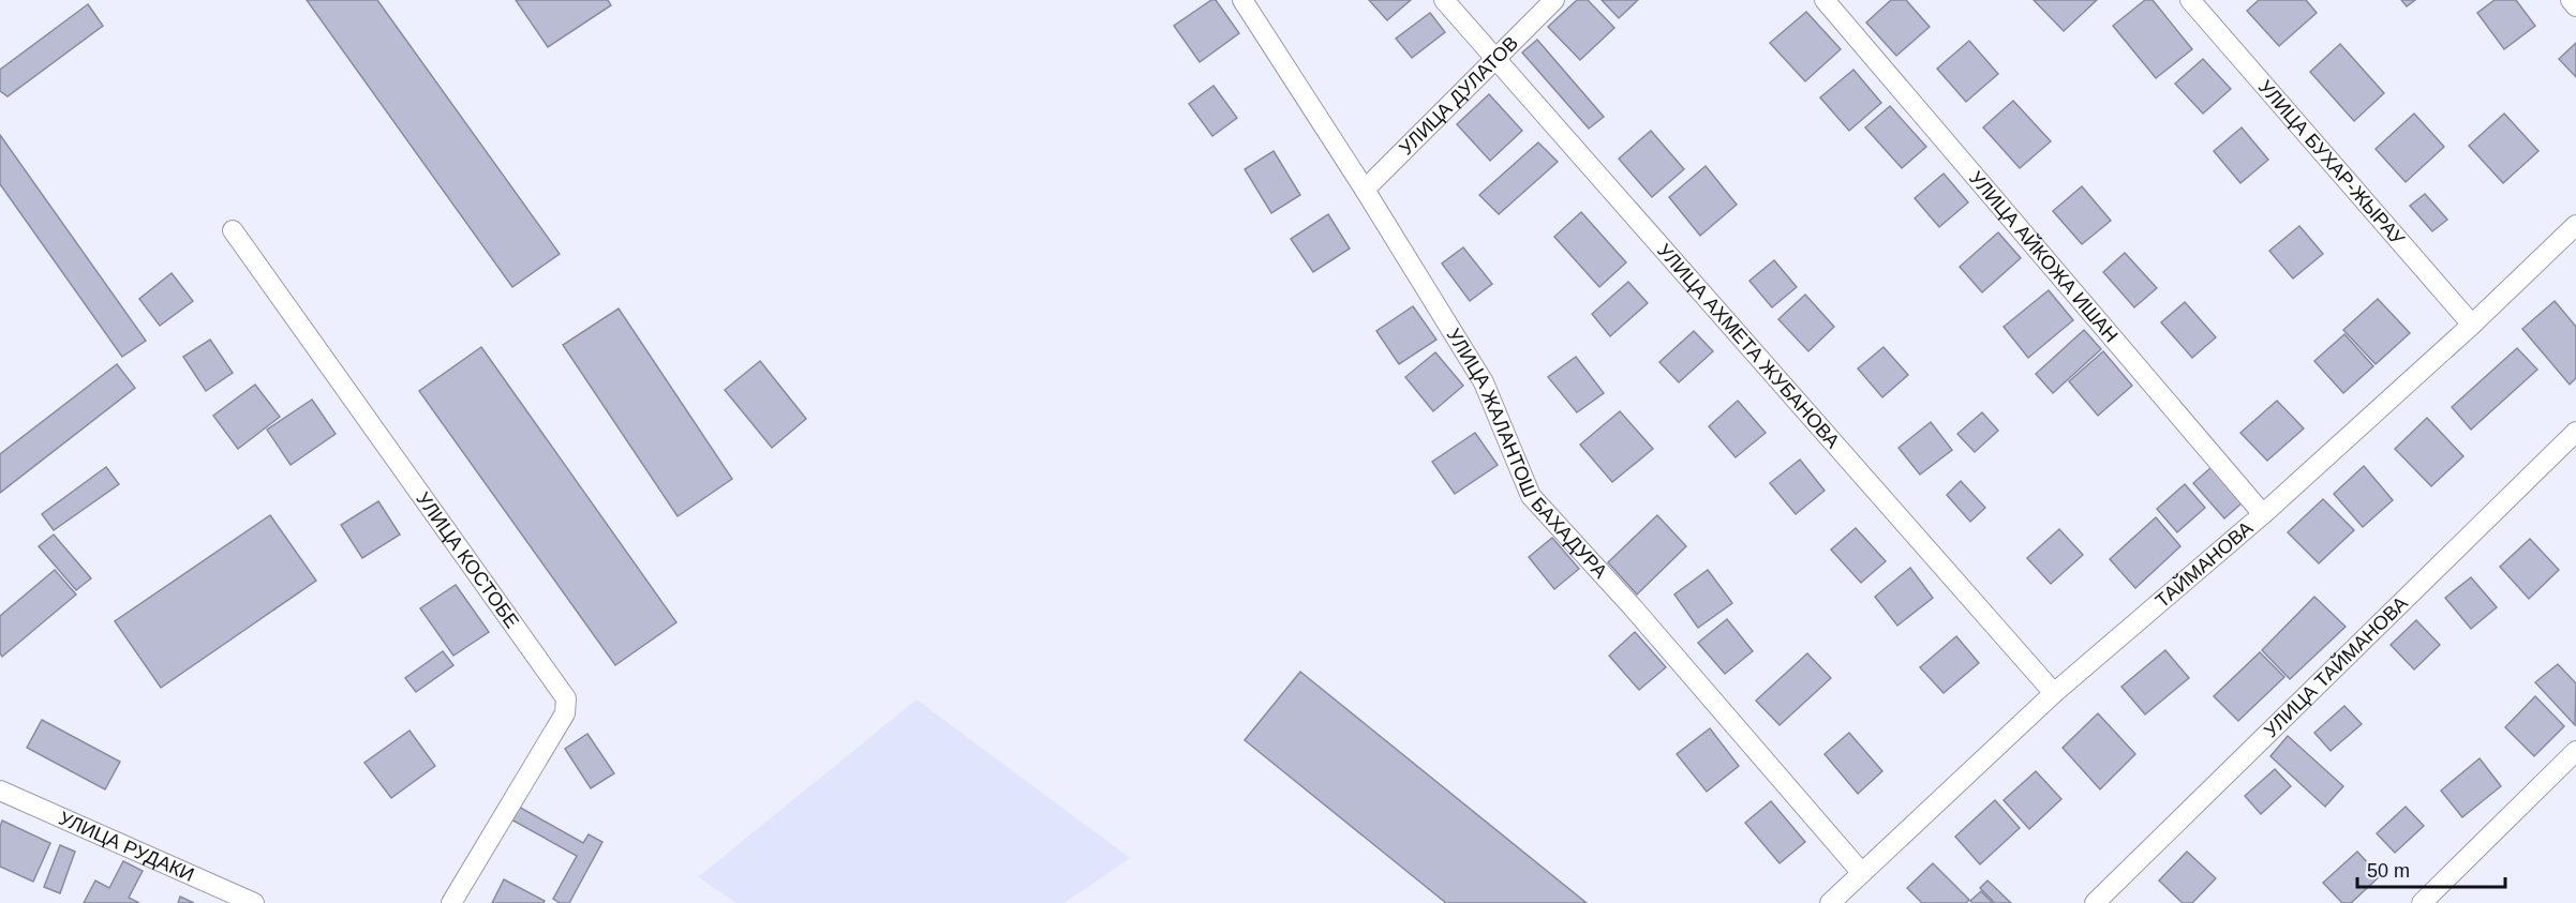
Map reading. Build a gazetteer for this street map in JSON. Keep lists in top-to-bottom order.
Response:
{
  "streets": {
    "street": [
      "УЛИЦА ДУЛАТОВ",
      "УЛИЦА БУХАР-ЖЫРАУ",
      "УЛИЦА АЙКОЖА ИШАН",
      "УЛИЦА АХМЕТА ЖУБАНОВА",
      "УЛИЦА ЖАЛАНТОШ БАХАДУРА",
      "УЛИЦА КОСТОБЕ",
      "ТАЙМАНОВА",
      "УЛИЦА ТАЙМАНОВА",
      "УЛИЦА РУДАКИ"
    ]
  },
  "crossings": [
    ["УЛИЦА ДУЛАТОВ", "УЛИЦА АХМЕТА ЖУБАНОВА"],
    ["УЛИЦА ДУЛАТОВ", "УЛИЦА ЖАЛАНТОШ БАХАДУРА"],
    ["УЛИЦА БУХАР-ЖЫРАУ", "ТАЙМАНОВА"],
    ["УЛИЦА АЙКОЖА ИШАН", "ТАЙМАНОВА"],
    ["УЛИЦА АХМЕТА ЖУБАНОВА", "ТАЙМАНОВА"],
    ["УЛИЦА ЖАЛАНТОШ БАХАДУРА", "ТАЙМАНОВА"]
  ],
  "scale_bar": "50 m"
}
